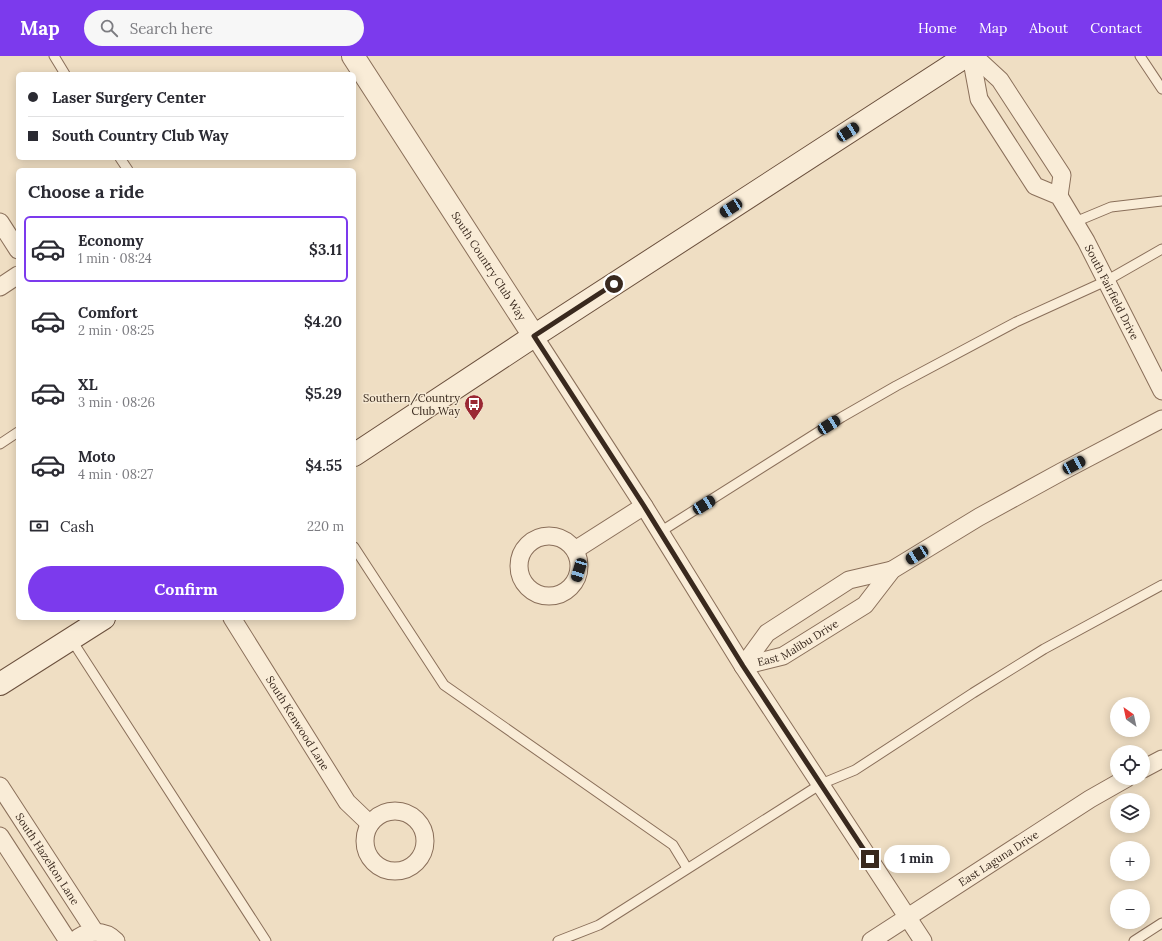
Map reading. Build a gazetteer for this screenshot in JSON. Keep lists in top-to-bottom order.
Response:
{
  "streets": {
    "main road": ["South Country Club Way"],
    "street": [
      "South Fairfield Drive",
      "East Malibu Drive",
      "South Kenwood Lane",
      "East Laguna Drive",
      "South Hazelton Lane"
    ]
  },
  "crossings": [
    ["South Country Club Way", "East Malibu Drive"],
    ["South Country Club Way", "East Laguna Drive"]
  ],
  "places": {
    "bus stop": ["Southern/Country Club Way"]
  },
  "north": "top left",
  "page": {
    "header": "Map",
    "search": "Search here",
    "nav": [
      "Home",
      "Map",
      "About",
      "Contact"
    ],
    "banner": ["Laser Surgery Center", "South Country Club Way"],
    "heading": "Choose a ride",
    "list": [
      {
        "name": "Economy",
        "note": "1 min · 08:24",
        "value": "$3.11"
      },
      {
        "name": "Comfort",
        "note": "2 min · 08:25",
        "value": "$4.20"
      },
      {
        "name": "XL",
        "note": "3 min · 08:26",
        "value": "$5.29"
      },
      {
        "name": "Moto",
        "note": "4 min · 08:27",
        "value": "$4.55"
      }
    ],
    "pay": ["Cash", "220 m"],
    "buttons": "Confirm",
    "map_buttons": ["+", "−"],
    "bubble": "1 min"
  }
}
